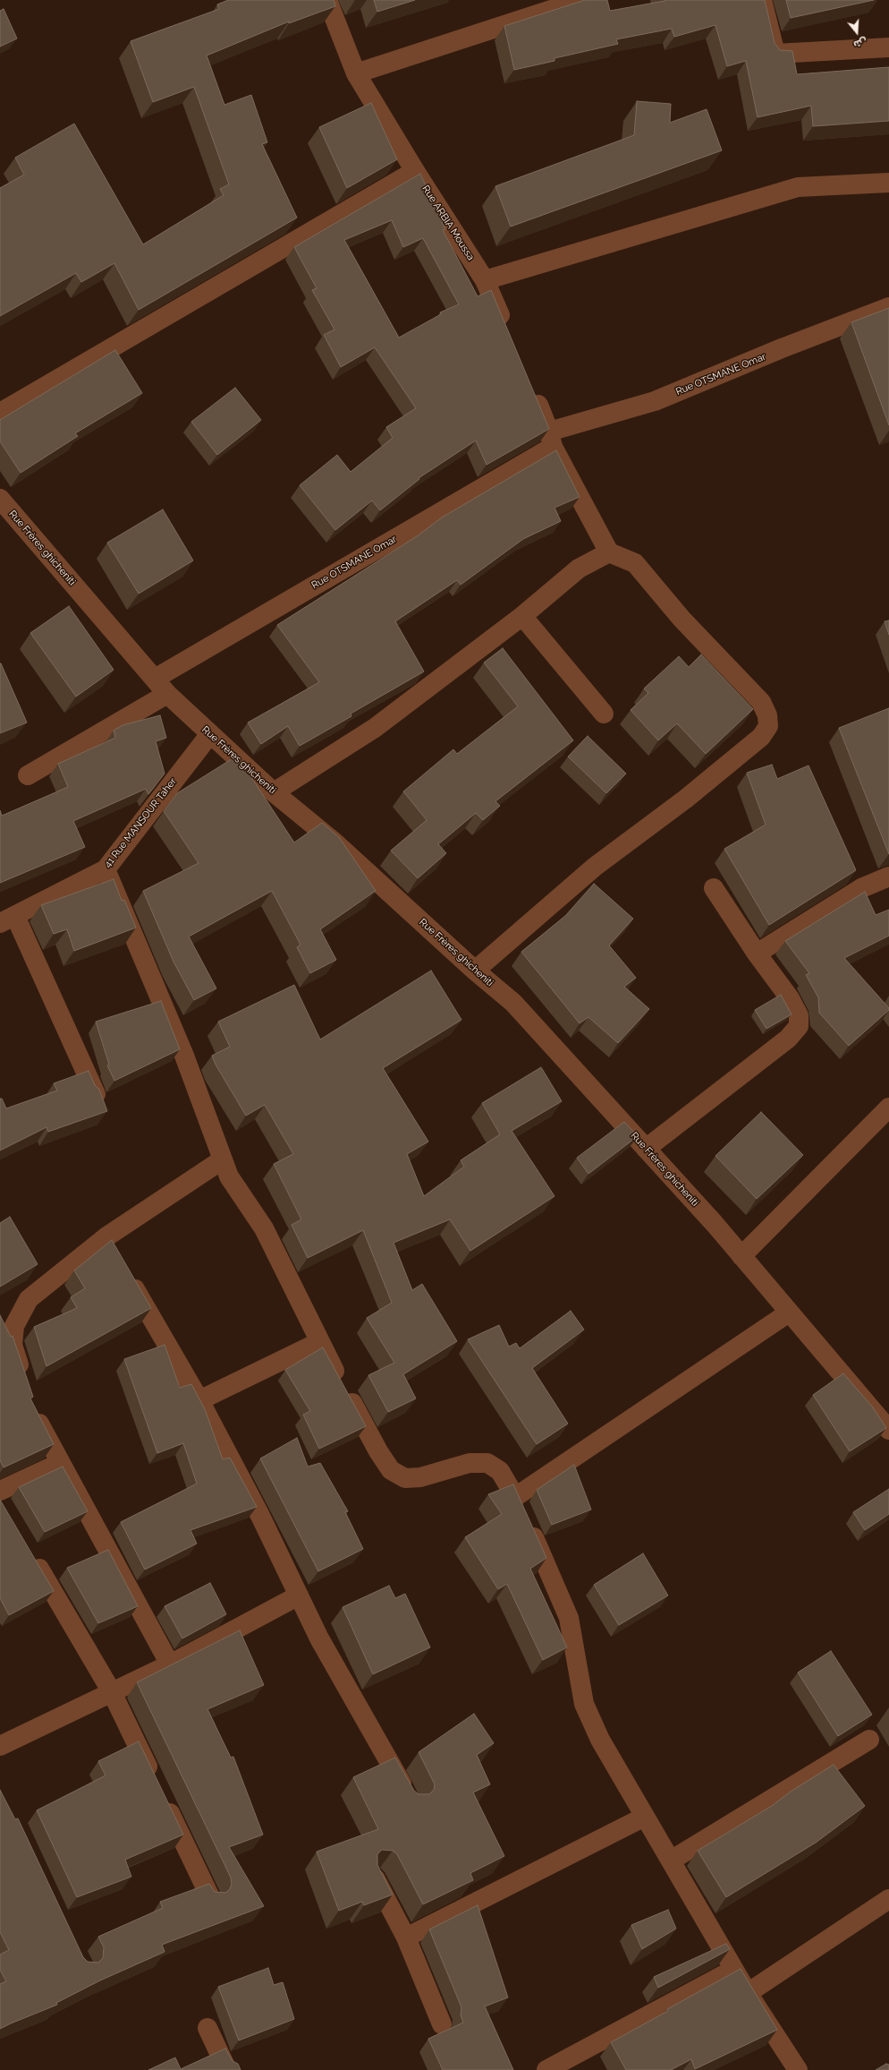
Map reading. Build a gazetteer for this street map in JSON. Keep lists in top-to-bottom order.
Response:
{
  "streets": {
    "street": [
      "Rue ARBIA Moussa",
      "Rue OTSMANE Omar",
      "Rue Frères ghicheniti",
      "41 Rue MANSOUR Taher"
    ]
  },
  "crossings": [
    ["Rue OTSMANE Omar", "Rue Frères ghicheniti"],
    ["Rue Frères ghicheniti", "41 Rue MANSOUR Taher"]
  ],
  "north": "bottom"
}
